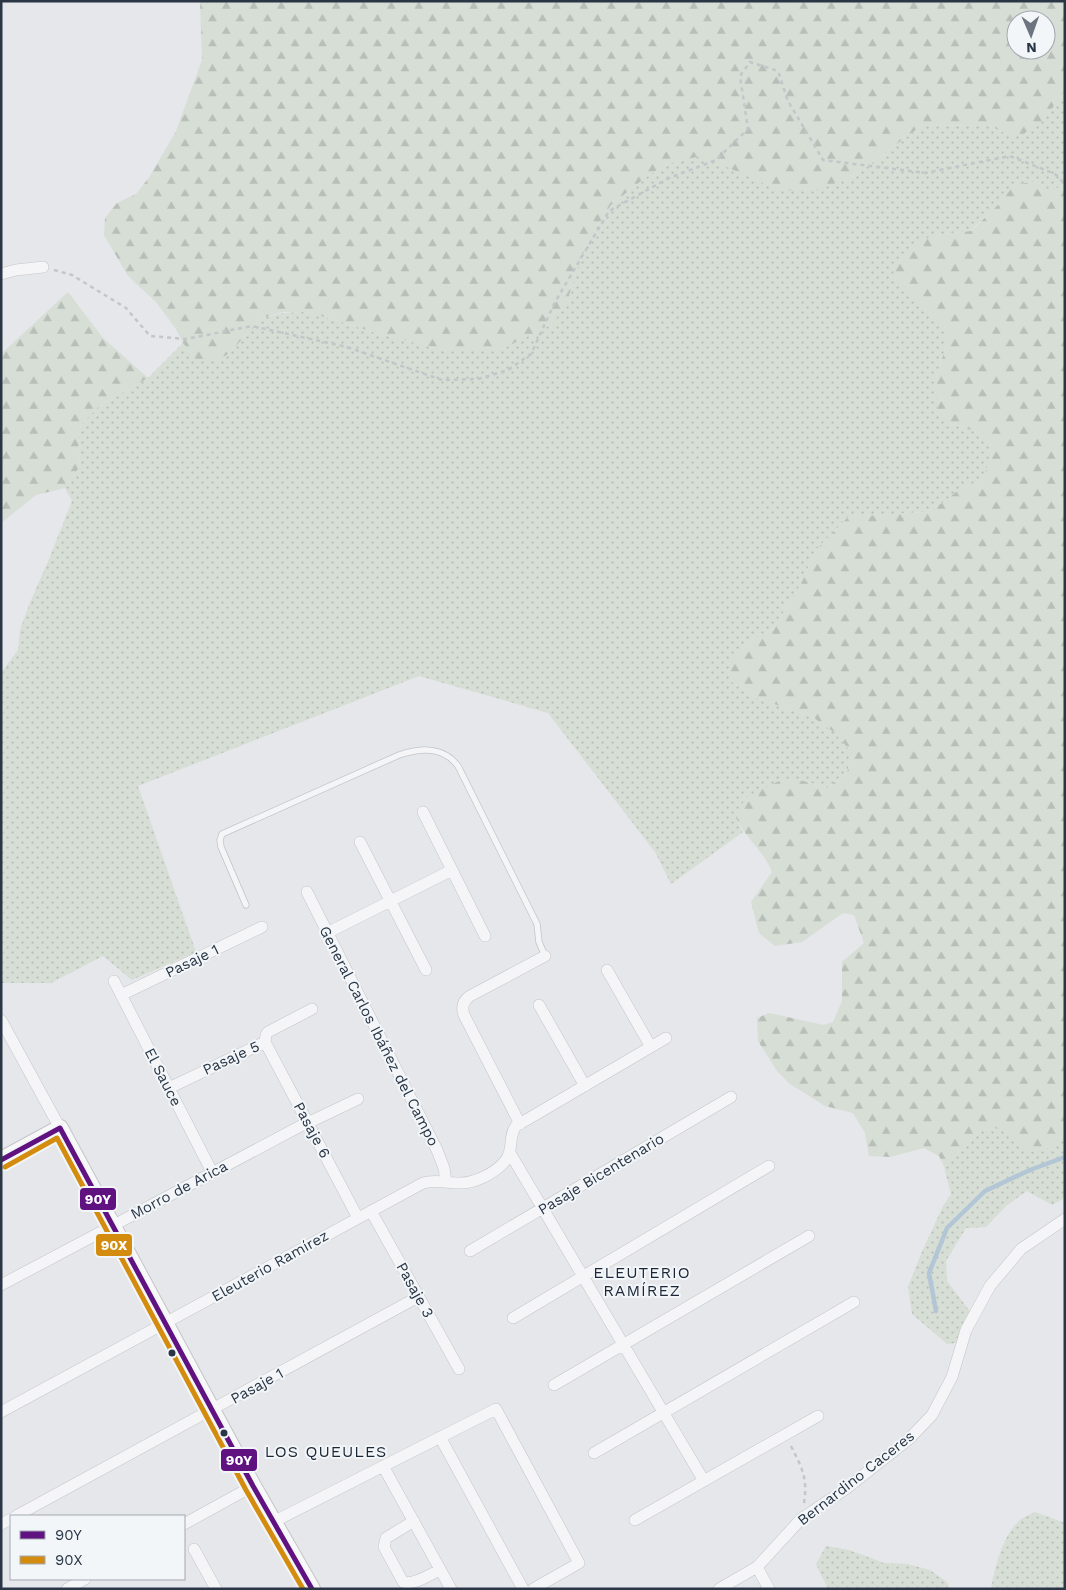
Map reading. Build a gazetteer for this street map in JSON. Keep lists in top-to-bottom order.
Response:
{
  "streets": {
    "street": [
      "Pasaje 1",
      "General Carlos Ibáñez del Campo",
      "Pasaje 5",
      "El Sauce",
      "Pasaje 6",
      "Pasaje Bicentenario",
      "Morro de Arica",
      "Eleuterio Ramírez",
      "Pasaje 3",
      "Bernardino Caceres"
    ]
  },
  "crossings": [
    ["Pasaje 1", "El Sauce"],
    ["Pasaje 1", "Pasaje 3"],
    ["General Carlos Ibáñez del Campo", "Eleuterio Ramírez"],
    ["Pasaje 5", "El Sauce"],
    ["Pasaje 5", "Pasaje 6"],
    ["El Sauce", "Morro de Arica"],
    ["Pasaje 6", "Morro de Arica"],
    ["Pasaje 6", "Eleuterio Ramírez"],
    ["Eleuterio Ramírez", "Pasaje 3"]
  ],
  "districts": ["ELEUTERIO RAMÍREZ", "LOS QUEULES"],
  "lines": ["transit line 90Y", "transit line 90X"],
  "legend": ["90Y", "90X"],
  "north": "bottom"
}
